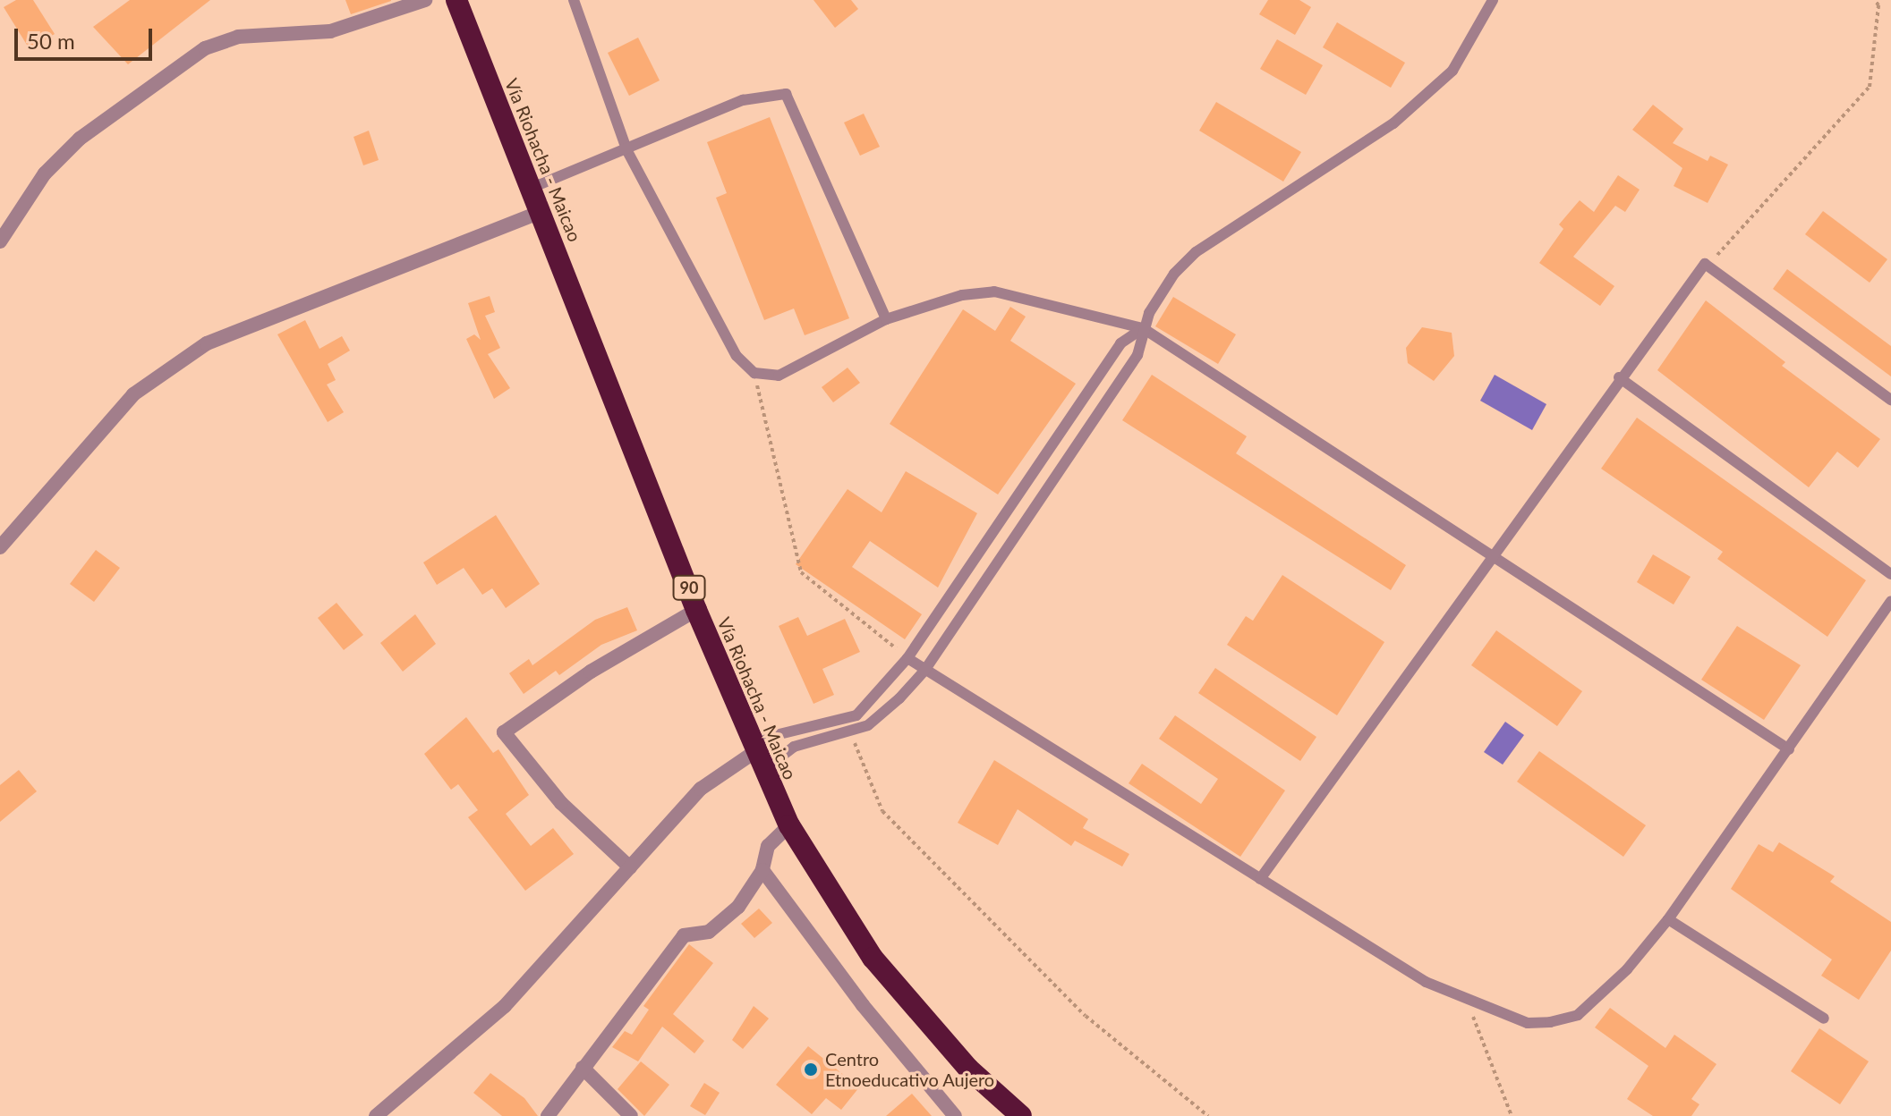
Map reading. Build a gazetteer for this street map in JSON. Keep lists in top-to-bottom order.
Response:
{
  "streets": {
    "highway": ["Vía Riohacha - Maicao", "90"]
  },
  "places": ["Centro Etnoeducativo Aujero"],
  "scale_bar": "50 m"
}
